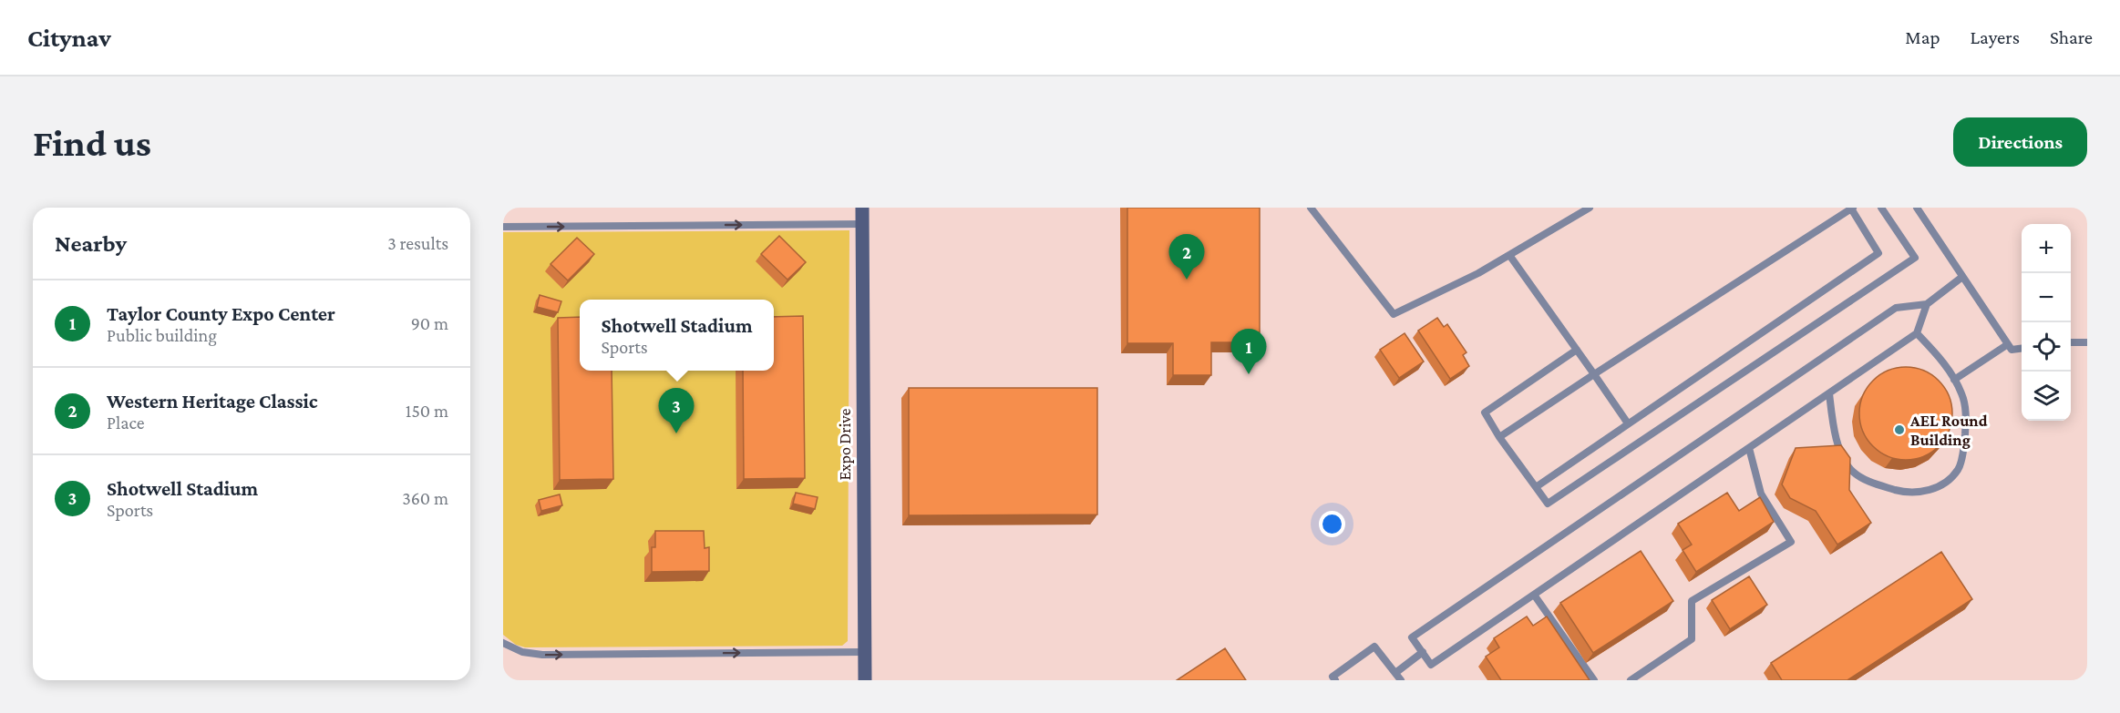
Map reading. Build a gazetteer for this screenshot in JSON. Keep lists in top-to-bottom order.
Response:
{
  "streets": {
    "street": ["Expo Drive"]
  },
  "places": ["AEL Round Building"],
  "page": {
    "header": "Citynav",
    "nav": ["Map", "Layers", "Share"],
    "buttons": "Directions",
    "title": "Find us",
    "heading": ["Nearby", "3 results"],
    "map_buttons": ["+", "−"],
    "pins": ["2", "1", "3"],
    "list": [
      {
        "mark": "1",
        "name": "Taylor County Expo Center",
        "note": "Public building",
        "value": "90 m"
      },
      {
        "mark": "2",
        "name": "Western Heritage Classic",
        "note": "Place",
        "value": "150 m"
      },
      {
        "mark": "3",
        "name": "Shotwell Stadium",
        "note": "Sports",
        "value": "360 m"
      }
    ],
    "popup": ["Shotwell Stadium", "Sports"]
  }
}
